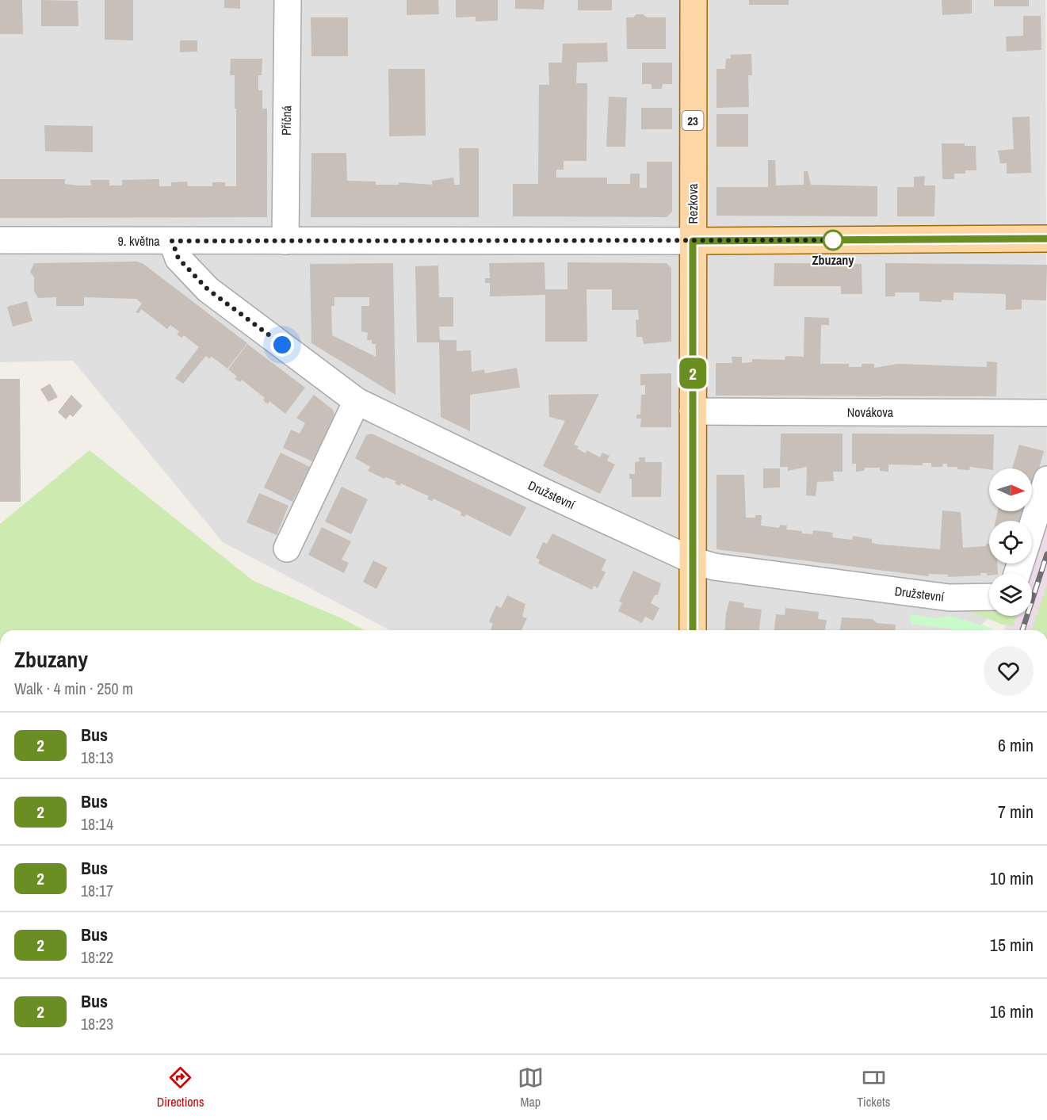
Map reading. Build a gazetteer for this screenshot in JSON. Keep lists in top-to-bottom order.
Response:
{
  "streets": {
    "main road": ["23", "Rezkova", "9. května"],
    "street": ["Příčná", "Novákova", "Družstevní"]
  },
  "crossings": [
    ["Příčná", "9. května"],
    ["Rezkova", "9. května"],
    ["Rezkova", "Novákova"],
    ["Rezkova", "Družstevní"],
    ["9. května", "Družstevní"]
  ],
  "places": ["Zbuzany"],
  "lines": ["bus line 2"],
  "north": "right",
  "page": {
    "on_map": "2",
    "heading": ["Zbuzany", "Walk · 4 min · 250 m"],
    "list": [
      {
        "mark": "2",
        "name": "Bus",
        "note": "18:13",
        "value": "6 min"
      },
      {
        "mark": "2",
        "name": "Bus",
        "note": "18:14",
        "value": "7 min"
      },
      {
        "mark": "2",
        "name": "Bus",
        "note": "18:17",
        "value": "10 min"
      },
      {
        "mark": "2",
        "name": "Bus",
        "note": "18:22",
        "value": "15 min"
      },
      {
        "mark": "2",
        "name": "Bus",
        "note": "18:23",
        "value": "16 min"
      }
    ],
    "tabs": ["Directions", "Map", "Tickets"]
  }
}
